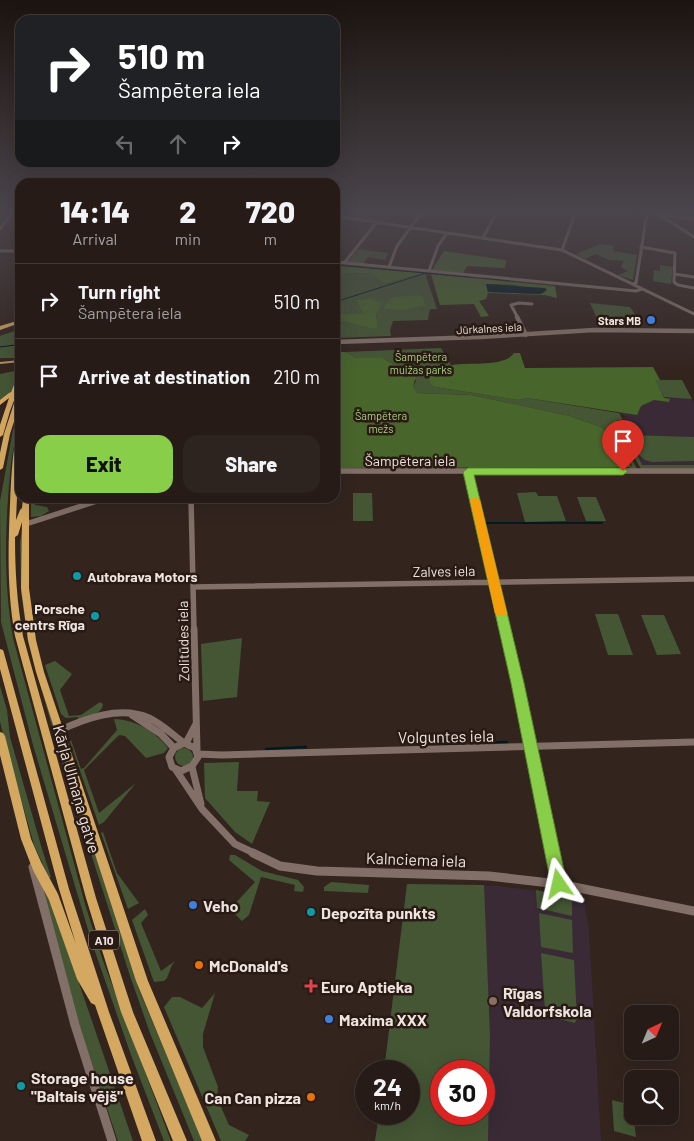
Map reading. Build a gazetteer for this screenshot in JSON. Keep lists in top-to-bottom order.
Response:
{
  "streets": {
    "highway": ["Kārļa Ulmaņa gatve", "A10"],
    "street": [
      "Jūrkalnes iela",
      "Šampētera iela",
      "Zalves iela",
      "Zolitūdes iela",
      "Volguntes iela",
      "Kalnciema iela"
    ]
  },
  "crossings": [
    ["Zalves iela", "Zolitūdes iela"],
    ["Zolitūdes iela", "Volguntes iela"],
    ["Zolitūdes iela", "Kalnciema iela"],
    ["Volguntes iela", "Kalnciema iela"]
  ],
  "parks": ["Šampētera muižas parks", "Šampētera mežs"],
  "places": {
    "other": [
      "Stars MB",
      "Autobrava Motors",
      "Porsche centrs Rīga",
      "Veho",
      "Depozīta punkts",
      "McDonald's",
      "Rīgas Valdorfskola",
      "Maxima XXX",
      "Storage house \"Baltais vējš\"",
      "Can Can pizza"
    ],
    "health": ["Euro Aptieka"]
  },
  "north": "top right",
  "page": {
    "turn": ["510 m", "Šampētera iela"],
    "eta": [
      "14:14",
      "Arrival",
      "2",
      "min",
      "720",
      "m"
    ],
    "list": [
      {
        "name": "Turn right",
        "note": "Šampētera iela",
        "value": "510 m"
      },
      {
        "name": "Arrive at destination",
        "value": "210 m"
      }
    ],
    "buttons": ["Exit", "Share"],
    "speed": "24 km/h",
    "limit": "30"
  }
}
